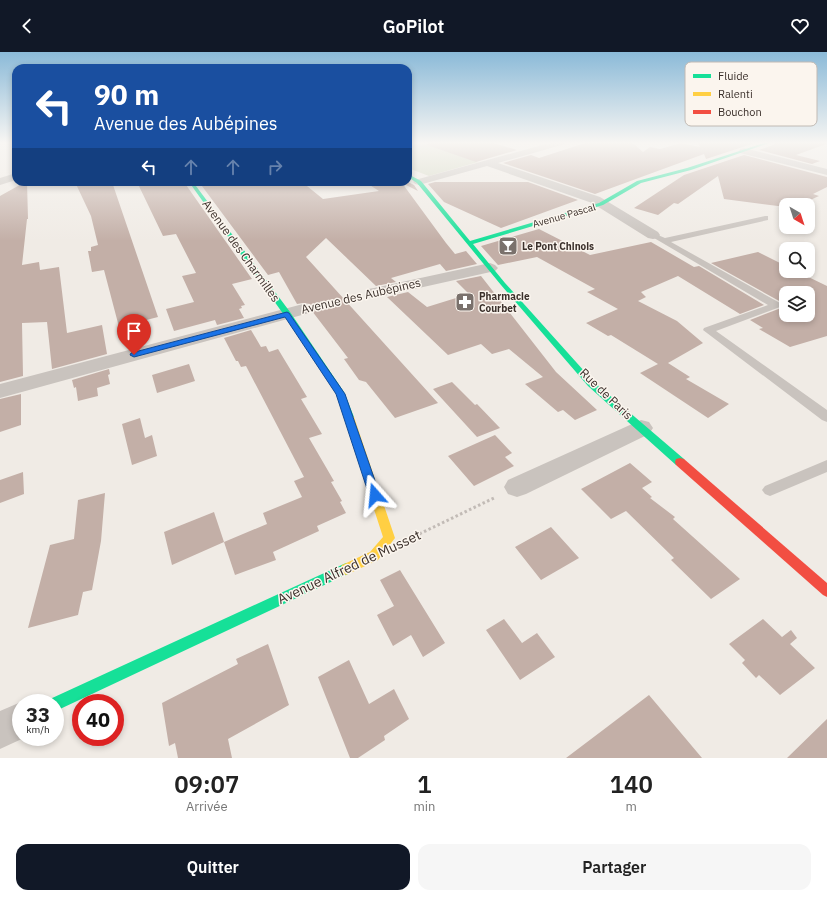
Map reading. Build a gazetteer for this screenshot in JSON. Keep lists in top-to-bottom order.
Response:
{
  "streets": {
    "street": [
      "Avenue Pascal",
      "Avenue des Charmilles",
      "Avenue des Aubépines",
      "Rue de Paris",
      "Avenue Alfred de Musset"
    ]
  },
  "crossings": [
    ["Avenue Pascal", "Rue de Paris"],
    ["Avenue des Charmilles", "Avenue des Aubépines"],
    ["Avenue des Charmilles", "Avenue Alfred de Musset"],
    ["Avenue des Aubépines", "Rue de Paris"]
  ],
  "places": {
    "bar": ["Le Pont Chinois"],
    "pharmacy": ["Pharmacie Courbet"]
  },
  "legend": ["Fluide", "Ralenti", "Bouchon"],
  "north": "bottom right",
  "page": {
    "header": "GoPilot",
    "turn": ["90 m", "Avenue des Aubépines"],
    "speed": "33 km/h",
    "limit": "40",
    "eta": [
      "09:07",
      "Arrivée",
      "1",
      "min",
      "140",
      "m"
    ],
    "buttons": ["Quitter", "Partager"]
  }
}
